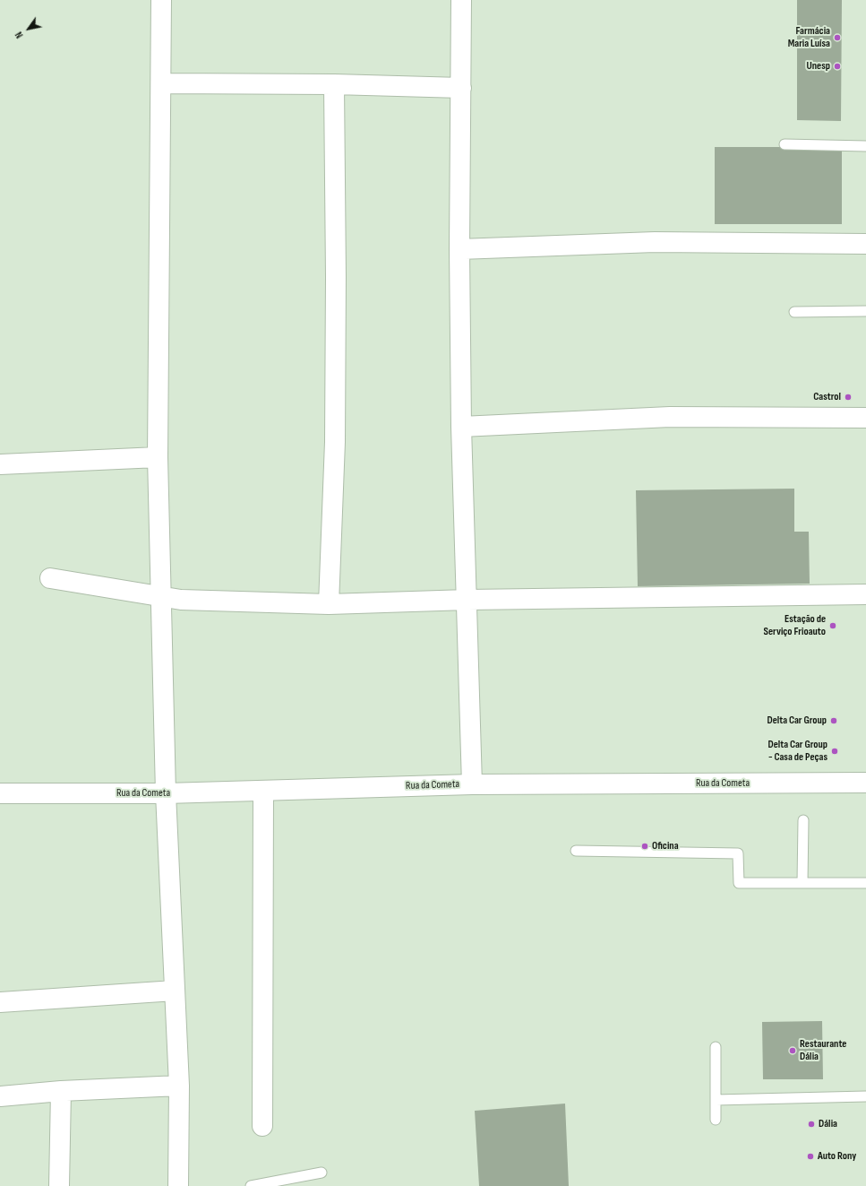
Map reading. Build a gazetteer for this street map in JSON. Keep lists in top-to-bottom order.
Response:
{
  "streets": {
    "street": ["Rua da Cometa"]
  },
  "places": [
    "Farmácia Maria Luísa",
    "Unesp",
    "Castrol",
    "Estação de Serviço Frioauto",
    "Delta Car Group",
    "Delta Car Group - Casa de Peças",
    "Oficina",
    "Restaurante Dália",
    "Dália",
    "Auto Rony"
  ],
  "north": "bottom left"
}
